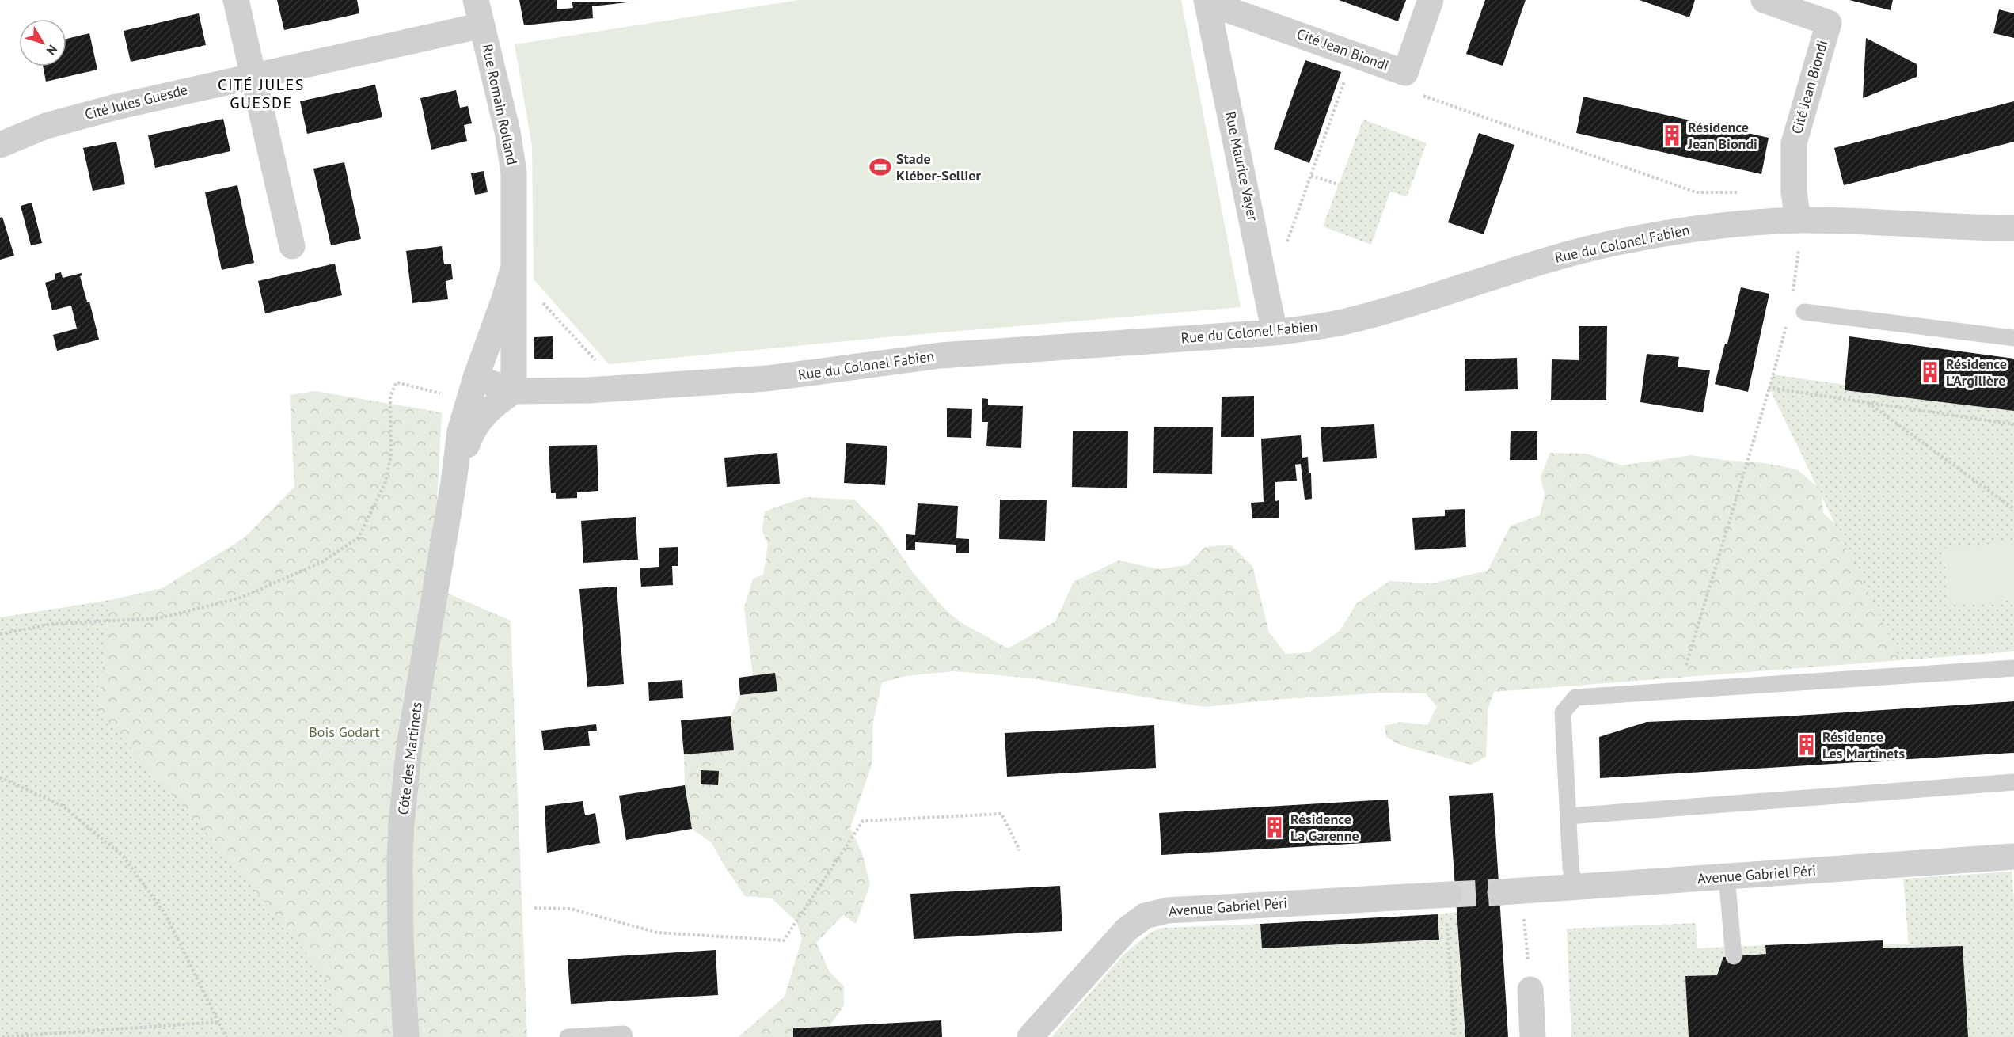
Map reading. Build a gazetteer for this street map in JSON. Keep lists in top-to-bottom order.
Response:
{
  "streets": {
    "street": [
      "Cité Jean Biondi",
      "Cité Jules Guesde",
      "Rue Romain Rolland",
      "Rue Maurice Vayer",
      "Rue du Colonel Fabien",
      "Côte des Martinets",
      "Avenue Gabriel Péri"
    ]
  },
  "crossings": [
    ["Cité Jean Biondi", "Rue Maurice Vayer"],
    ["Cité Jean Biondi", "Rue du Colonel Fabien"],
    ["Cité Jules Guesde", "Rue Romain Rolland"],
    ["Rue Romain Rolland", "Rue du Colonel Fabien"],
    ["Rue Romain Rolland", "Côte des Martinets"],
    ["Rue Maurice Vayer", "Rue du Colonel Fabien"],
    ["Rue du Colonel Fabien", "Côte des Martinets"]
  ],
  "districts": ["CITÉ JULES GUESDE"],
  "parks": ["Bois Godart"],
  "places": {
    "building": [
      "Résidence Jean Biondi",
      "Résidence L'Argilière",
      "Résidence Les Martinets",
      "Résidence La Garenne"
    ],
    "sports": ["Stade Kléber-Sellier"]
  },
  "north": "bottom right"
}
